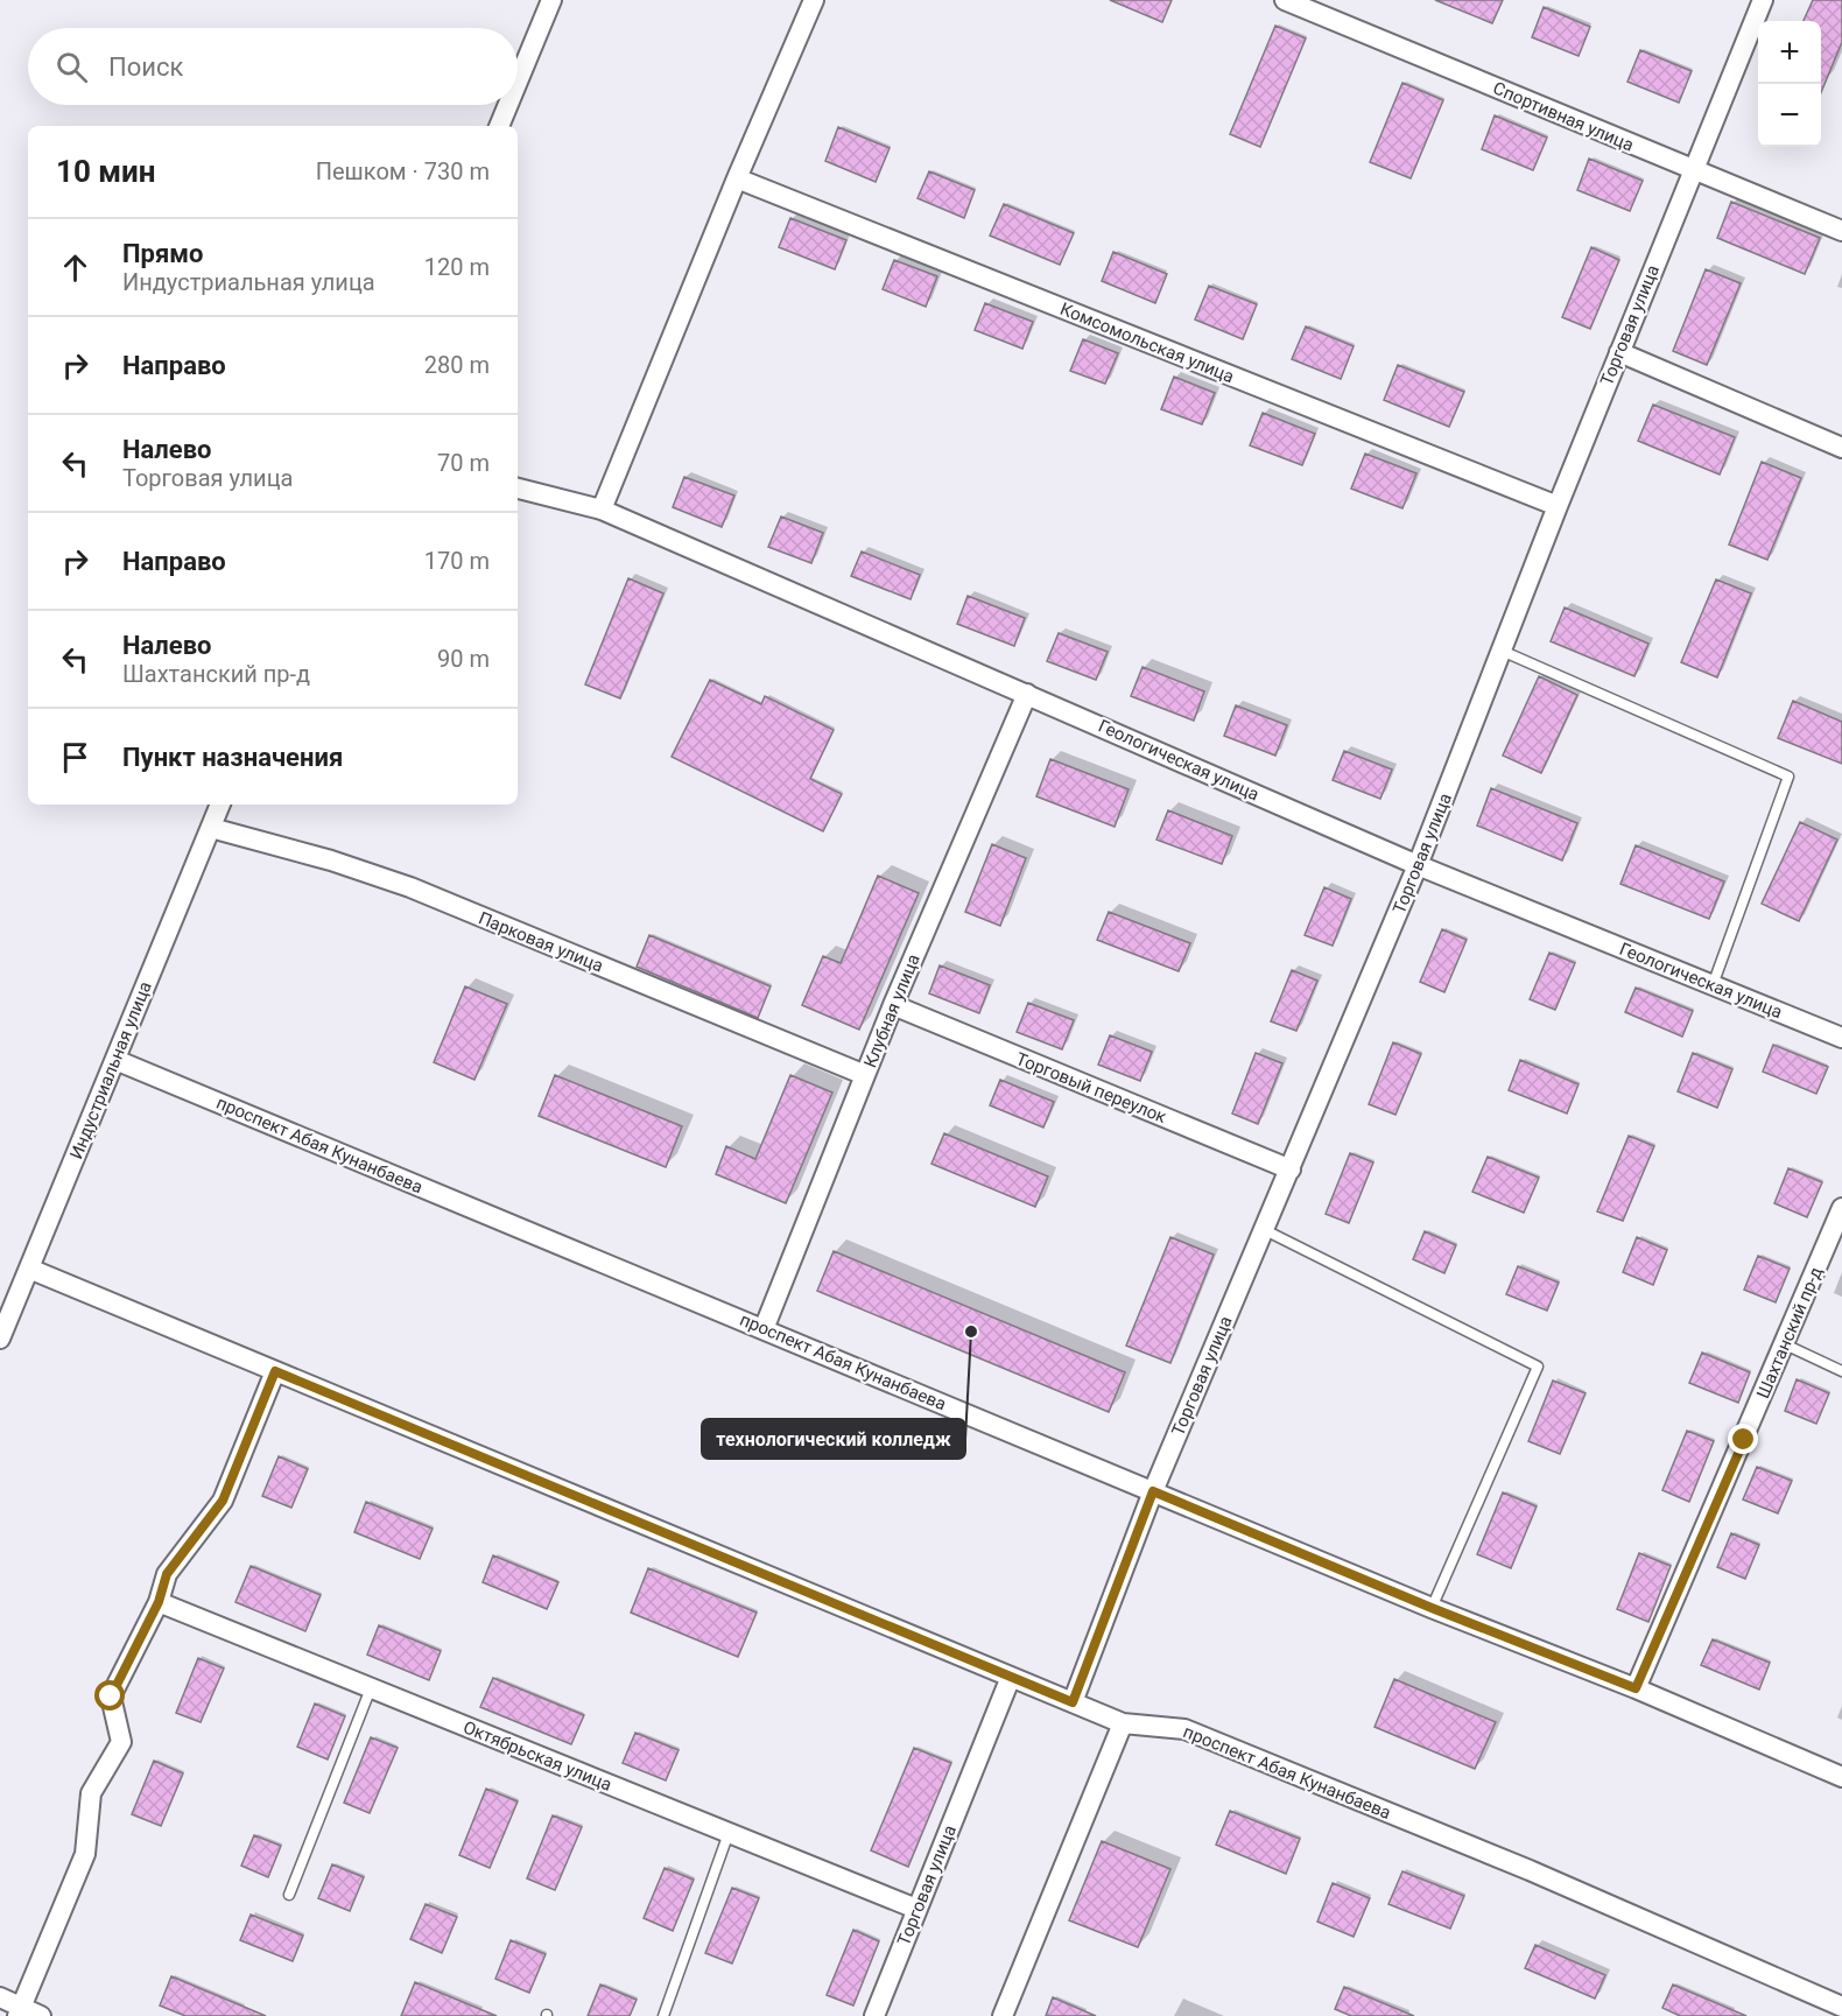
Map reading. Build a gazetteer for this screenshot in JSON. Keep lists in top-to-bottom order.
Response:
{
  "streets": {
    "street": [
      "Спортивная улица",
      "Торговая улица",
      "Комсомольская улица",
      "Геологическая улица",
      "Парковая улица",
      "Клубная улица",
      "Индустриальная улица",
      "Торговый переулок",
      "проспект Абая Кунанбаева",
      "Шахтанский пр-д",
      "Октябрьская улица"
    ]
  },
  "crossings": [
    ["Спортивная улица", "Торговая улица"],
    ["Торговая улица", "Комсомольская улица"],
    ["Торговая улица", "Геологическая улица"],
    ["Торговая улица", "Торговый переулок"],
    ["Торговая улица", "проспект Абая Кунанбаева"],
    ["Торговая улица", "Октябрьская улица"],
    ["Геологическая улица", "Клубная улица"],
    ["Парковая улица", "Клубная улица"],
    ["Парковая улица", "Индустриальная улица"],
    ["Клубная улица", "Торговый переулок"],
    ["Клубная улица", "проспект Абая Кунанбаева"],
    ["Индустриальная улица", "проспект Абая Кунанбаева"],
    ["проспект Абая Кунанбаева", "Шахтанский пр-д"]
  ],
  "places": ["технологический колледж"],
  "page": {
    "map_buttons": ["+", "−"],
    "search": "Поиск",
    "heading": ["10 мин", "Пешком · 730 m"],
    "list": [
      ["Прямо", "Индустриальная улица", "120 m"],
      ["Направо", "280 m"],
      ["Налево", "Торговая улица", "70 m"],
      ["Направо", "170 m"],
      ["Налево", "Шахтанский пр-д", "90 m"],
      "Пункт назначения"
    ]
  }
}
